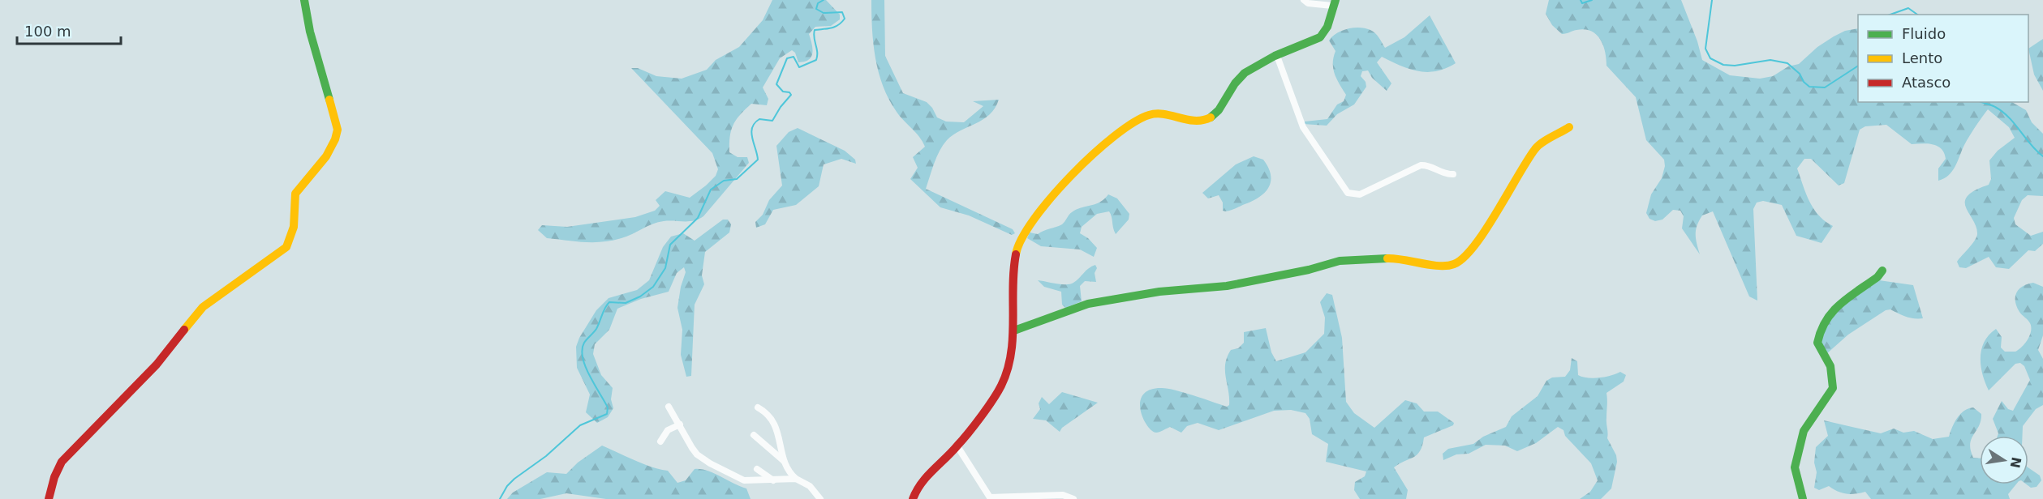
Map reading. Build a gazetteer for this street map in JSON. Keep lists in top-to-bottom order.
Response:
{
  "legend": ["Fluido", "Lento", "Atasco"],
  "scale_bar": "100 m",
  "north": "right"
}
